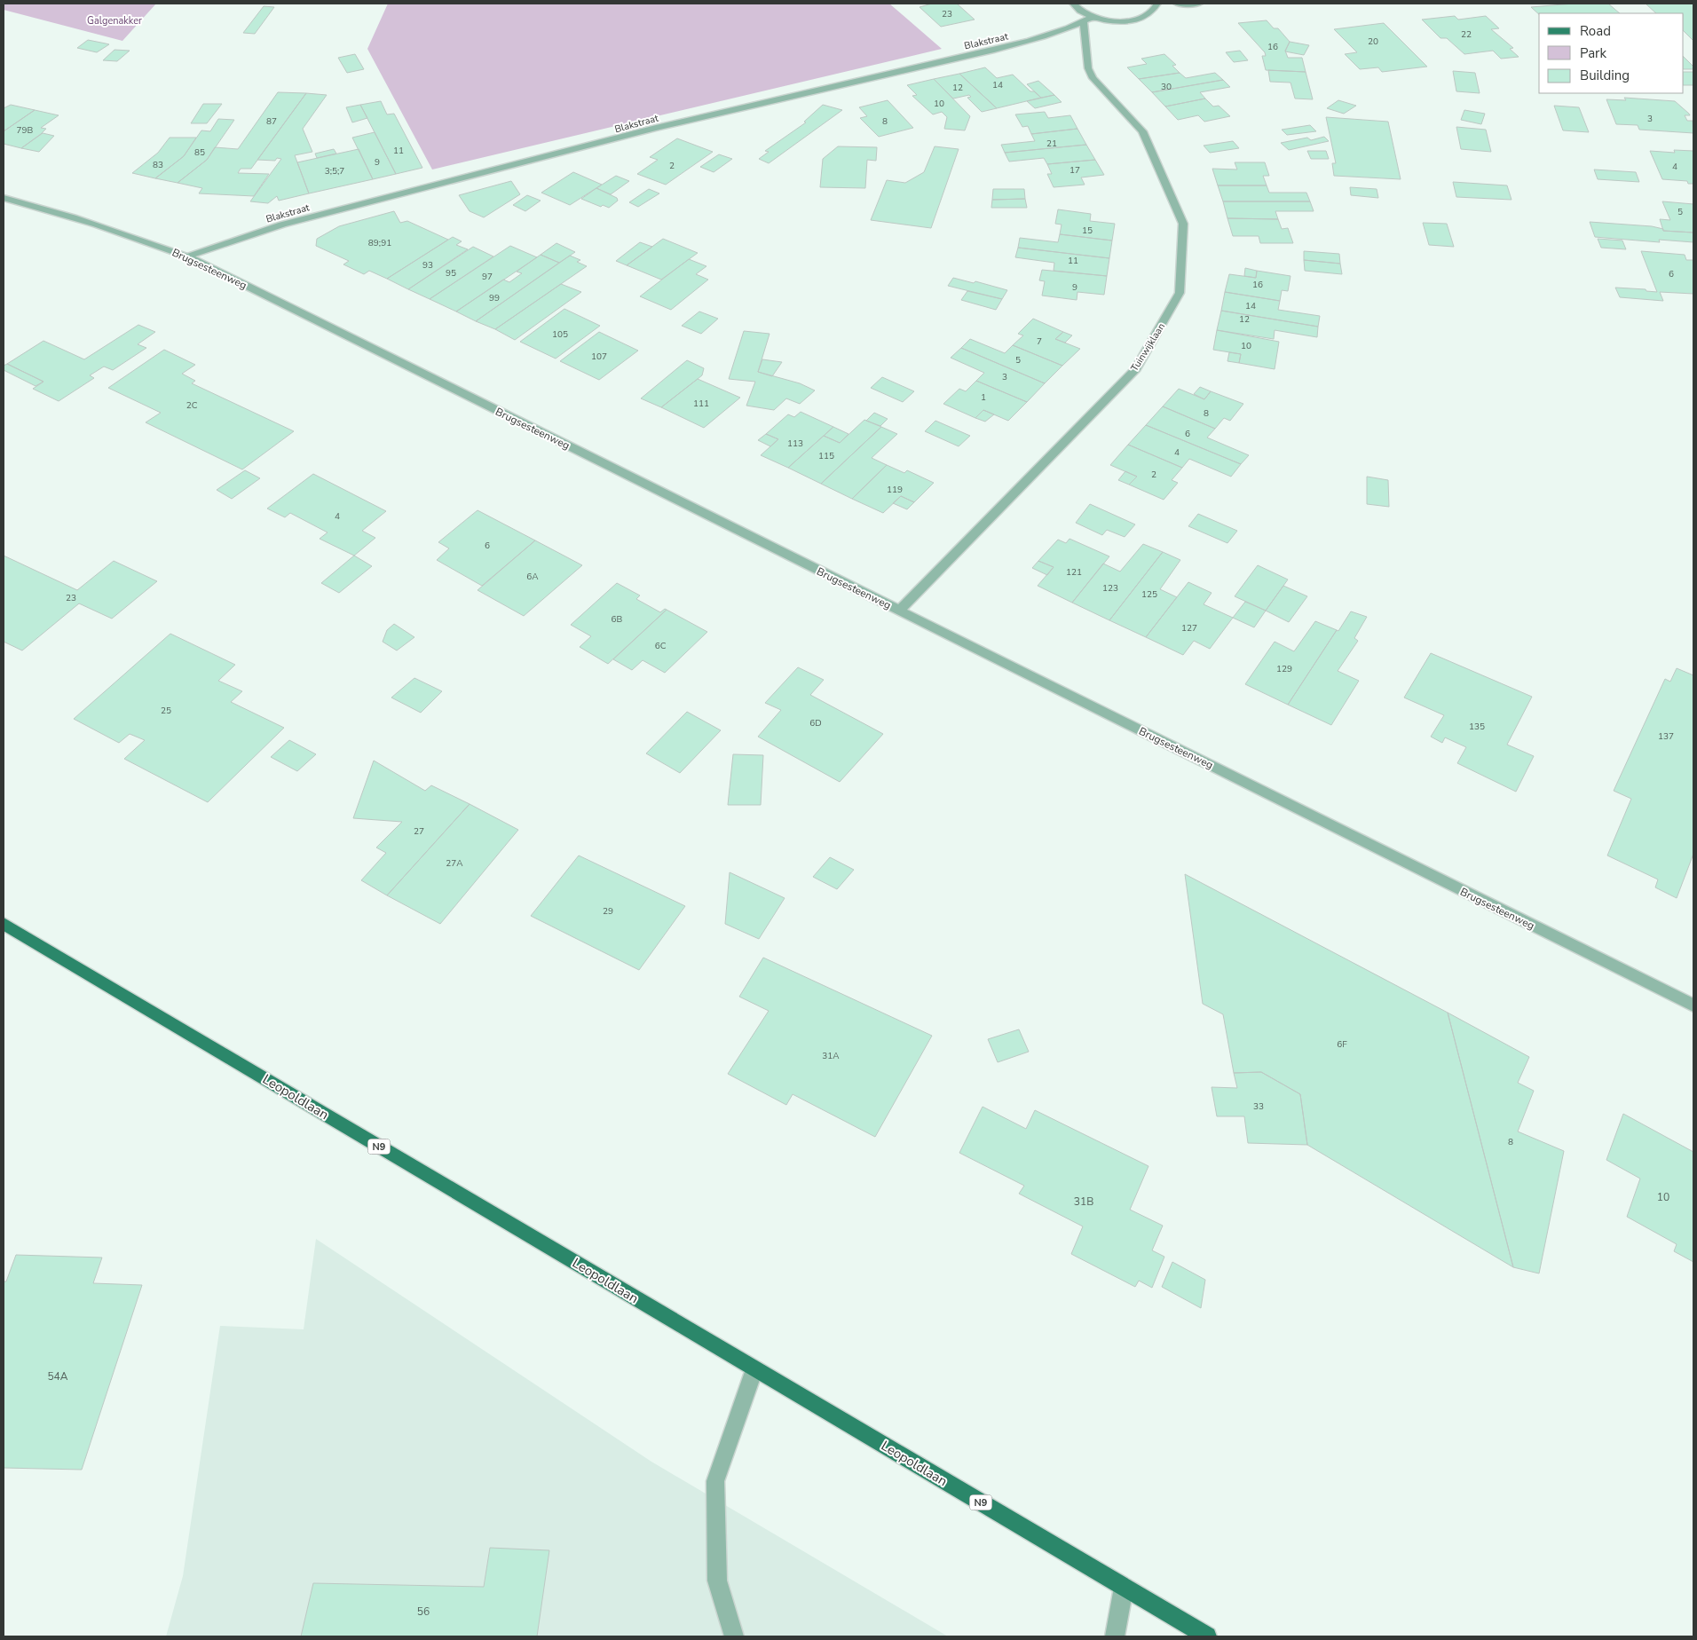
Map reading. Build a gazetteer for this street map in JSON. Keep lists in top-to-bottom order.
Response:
{
  "streets": {
    "main road": ["Leopoldlaan", "N9"],
    "street": ["Blakstraat", "Brugsesteenweg", "Tuinwijklaan"]
  },
  "crossings": [
    ["Blakstraat", "Brugsesteenweg"],
    ["Blakstraat", "Tuinwijklaan"],
    ["Brugsesteenweg", "Tuinwijklaan"]
  ],
  "parks": ["Galgenakker"],
  "house_numbers": [
    "23",
    "22",
    "20",
    "16",
    "14",
    "30",
    "12",
    "10",
    "3",
    "87",
    "8",
    "79B",
    "21",
    "11",
    "85",
    "9",
    "83",
    "2",
    "4",
    "17",
    "3;5;7",
    "5",
    "15",
    "89;91",
    "11",
    "93",
    "95",
    "6",
    "97",
    "16",
    "9",
    "99",
    "14",
    "12",
    "105",
    "7",
    "10",
    "107",
    "5",
    "3",
    "1",
    "111",
    "2C",
    "8",
    "6",
    "113",
    "4",
    "115",
    "2",
    "119",
    "4",
    "6",
    "121",
    "6A",
    "123",
    "125",
    "23",
    "6B",
    "127",
    "6C",
    "129",
    "25",
    "6D",
    "135",
    "137",
    "27",
    "27A",
    "29",
    "6F",
    "31A",
    "33",
    "8",
    "10",
    "31B",
    "54A",
    "56"
  ],
  "legend": ["Road", "Park", "Building"]
}
